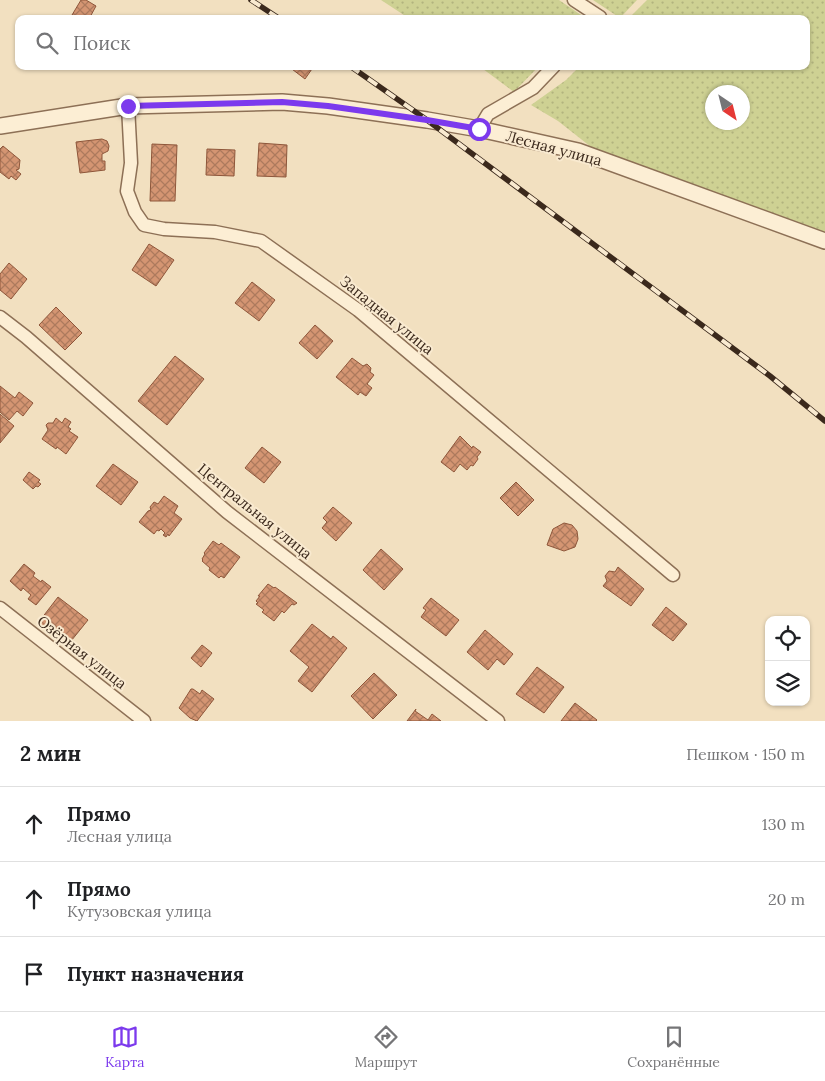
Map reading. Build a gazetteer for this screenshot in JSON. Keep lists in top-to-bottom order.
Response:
{
  "streets": {
    "street": [
      "Лесная улица",
      "Западная улица",
      "Центральная улица",
      "Озёрная улица"
    ]
  },
  "crossings": [
    ["Лесная улица", "Западная улица"]
  ],
  "north": "bottom right",
  "page": {
    "search": "Поиск",
    "heading": ["2 мин", "Пешком · 150 m"],
    "list": [
      ["Прямо", "Лесная улица", "130 m"],
      ["Прямо", "Кутузовская улица", "20 m"],
      "Пункт назначения"
    ],
    "nav": ["Карта", "Маршрут", "Сохранённые"]
  }
}
